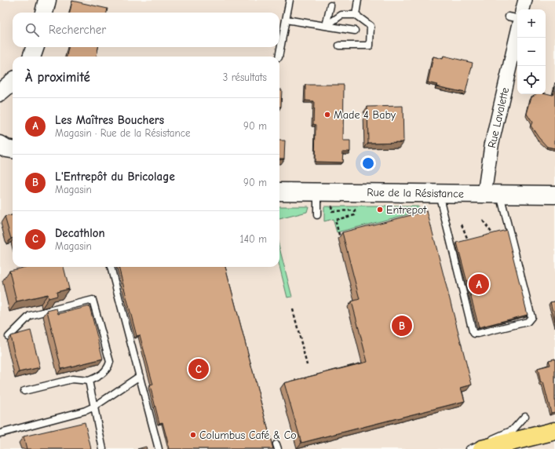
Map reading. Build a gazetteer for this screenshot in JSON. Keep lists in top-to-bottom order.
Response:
{
  "streets": {
    "street": ["Rue Lavalette", "Rue de la Résistance"]
  },
  "crossings": [
    ["Rue Lavalette", "Rue de la Résistance"]
  ],
  "places": ["Made 4 Baby", "Entrepot", "Columbus Café & Co"],
  "page": {
    "map_buttons": ["+", "−"],
    "search": "Rechercher",
    "heading": ["À proximité", "3 résultats"],
    "list": [
      {
        "mark": "A",
        "name": "Les Maîtres Bouchers",
        "note": "Magasin · Rue de la Résistance",
        "value": "90 m"
      },
      {
        "mark": "B",
        "name": "L'Entrepôt du Bricolage",
        "note": "Magasin",
        "value": "90 m"
      },
      {
        "mark": "C",
        "name": "Decathlon",
        "note": "Magasin",
        "value": "140 m"
      }
    ],
    "pins": ["A", "B", "C"]
  }
}
